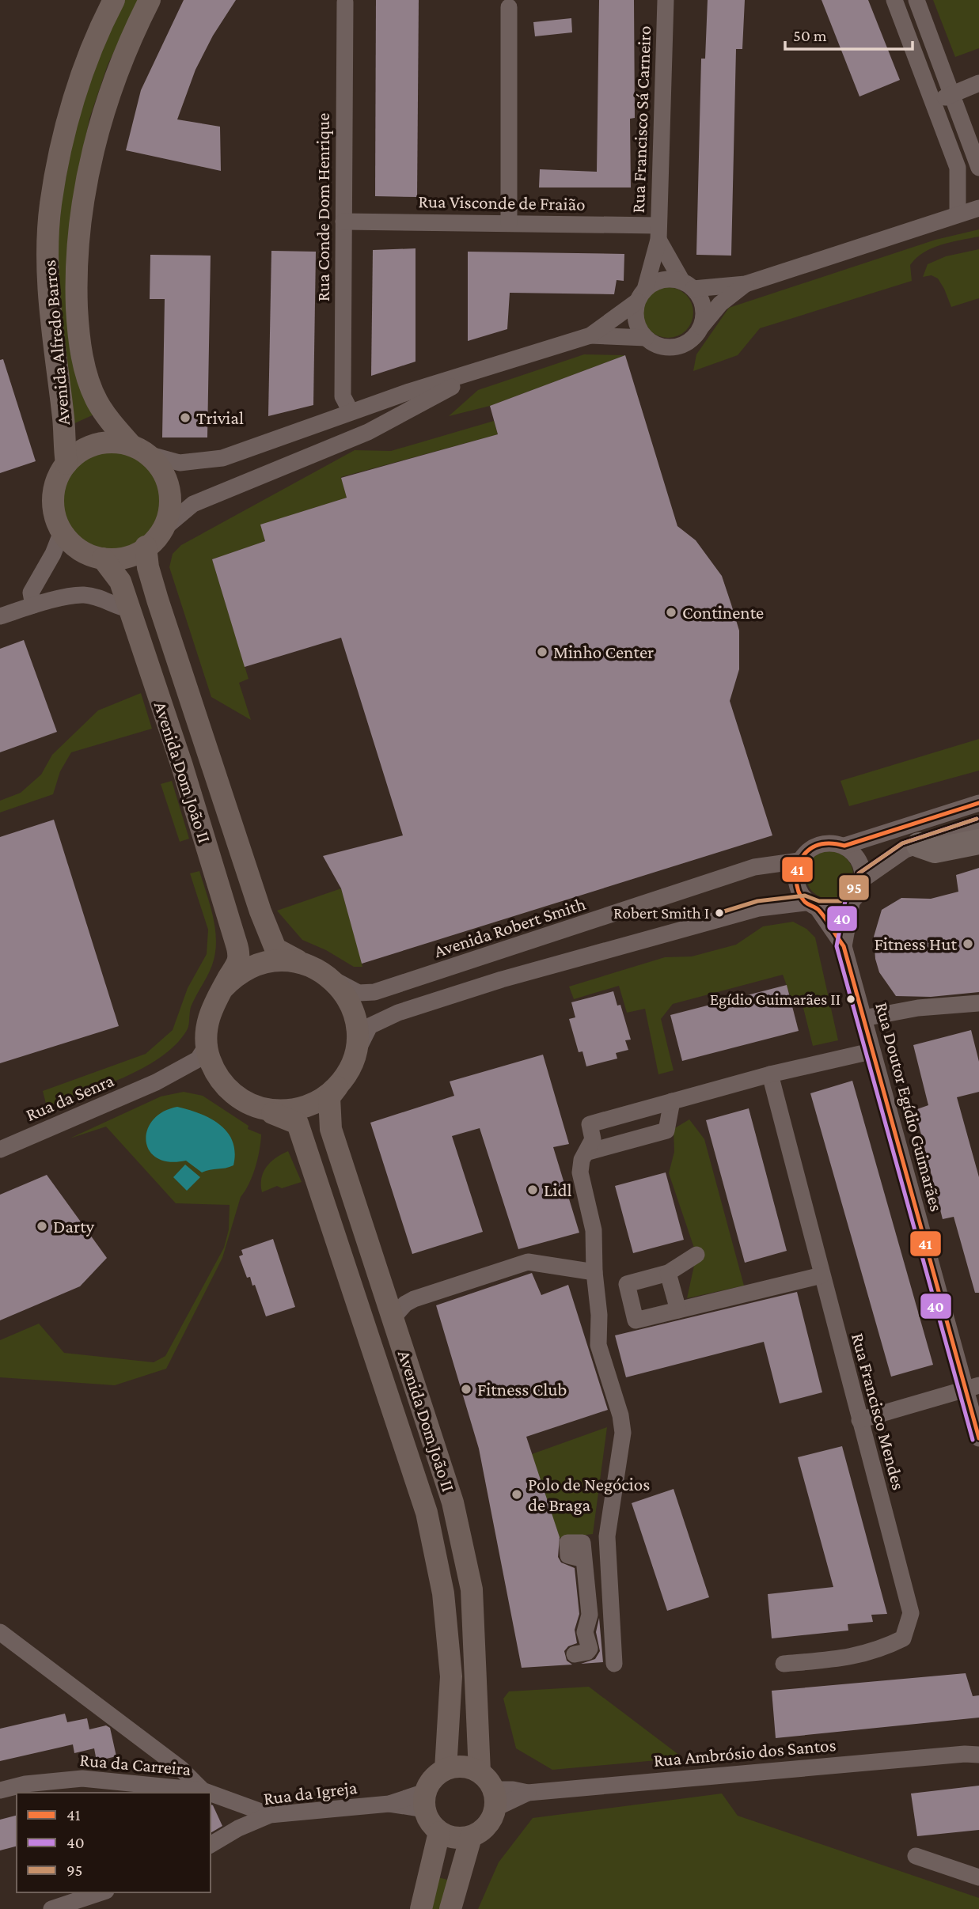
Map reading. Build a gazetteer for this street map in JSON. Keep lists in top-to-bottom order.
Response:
{
  "streets": {
    "main road": ["Avenida Alfredo Barros", "Avenida Dom João II"],
    "street": [
      "Rua Francisco Sá Carneiro",
      "Rua Visconde de Fraião",
      "Rua Conde Dom Henrique",
      "Avenida Robert Smith",
      "Rua da Senra",
      "Rua Doutor Egídio Guimarães",
      "Rua Francisco Mendes",
      "Rua Ambrósio dos Santos",
      "Rua da Carreira",
      "Rua da Igreja"
    ]
  },
  "crossings": [
    ["Rua Francisco Sá Carneiro", "Rua Visconde de Fraião"],
    ["Rua Visconde de Fraião", "Rua Conde Dom Henrique"],
    ["Avenida Alfredo Barros", "Avenida Dom João II"],
    ["Avenida Dom João II", "Avenida Robert Smith"],
    ["Avenida Dom João II", "Rua da Senra"],
    ["Avenida Dom João II", "Rua Ambrósio dos Santos"],
    ["Avenida Dom João II", "Rua da Igreja"],
    ["Avenida Robert Smith", "Rua da Senra"],
    ["Avenida Robert Smith", "Rua Doutor Egídio Guimarães"],
    ["Rua Ambrósio dos Santos", "Rua da Igreja"]
  ],
  "places": [
    "Trivial",
    "Continente",
    "Minho Center",
    "Robert Smith I",
    "Fitness Hut",
    "Egídio Guimarães II",
    "Lidl",
    "Darty",
    "Fitness Club",
    "Polo de Negócios de Braga"
  ],
  "lines": ["transit line 41", "transit line 40", "transit line 95"],
  "legend": ["41", "40", "95"],
  "scale_bar": "50 m"
}
